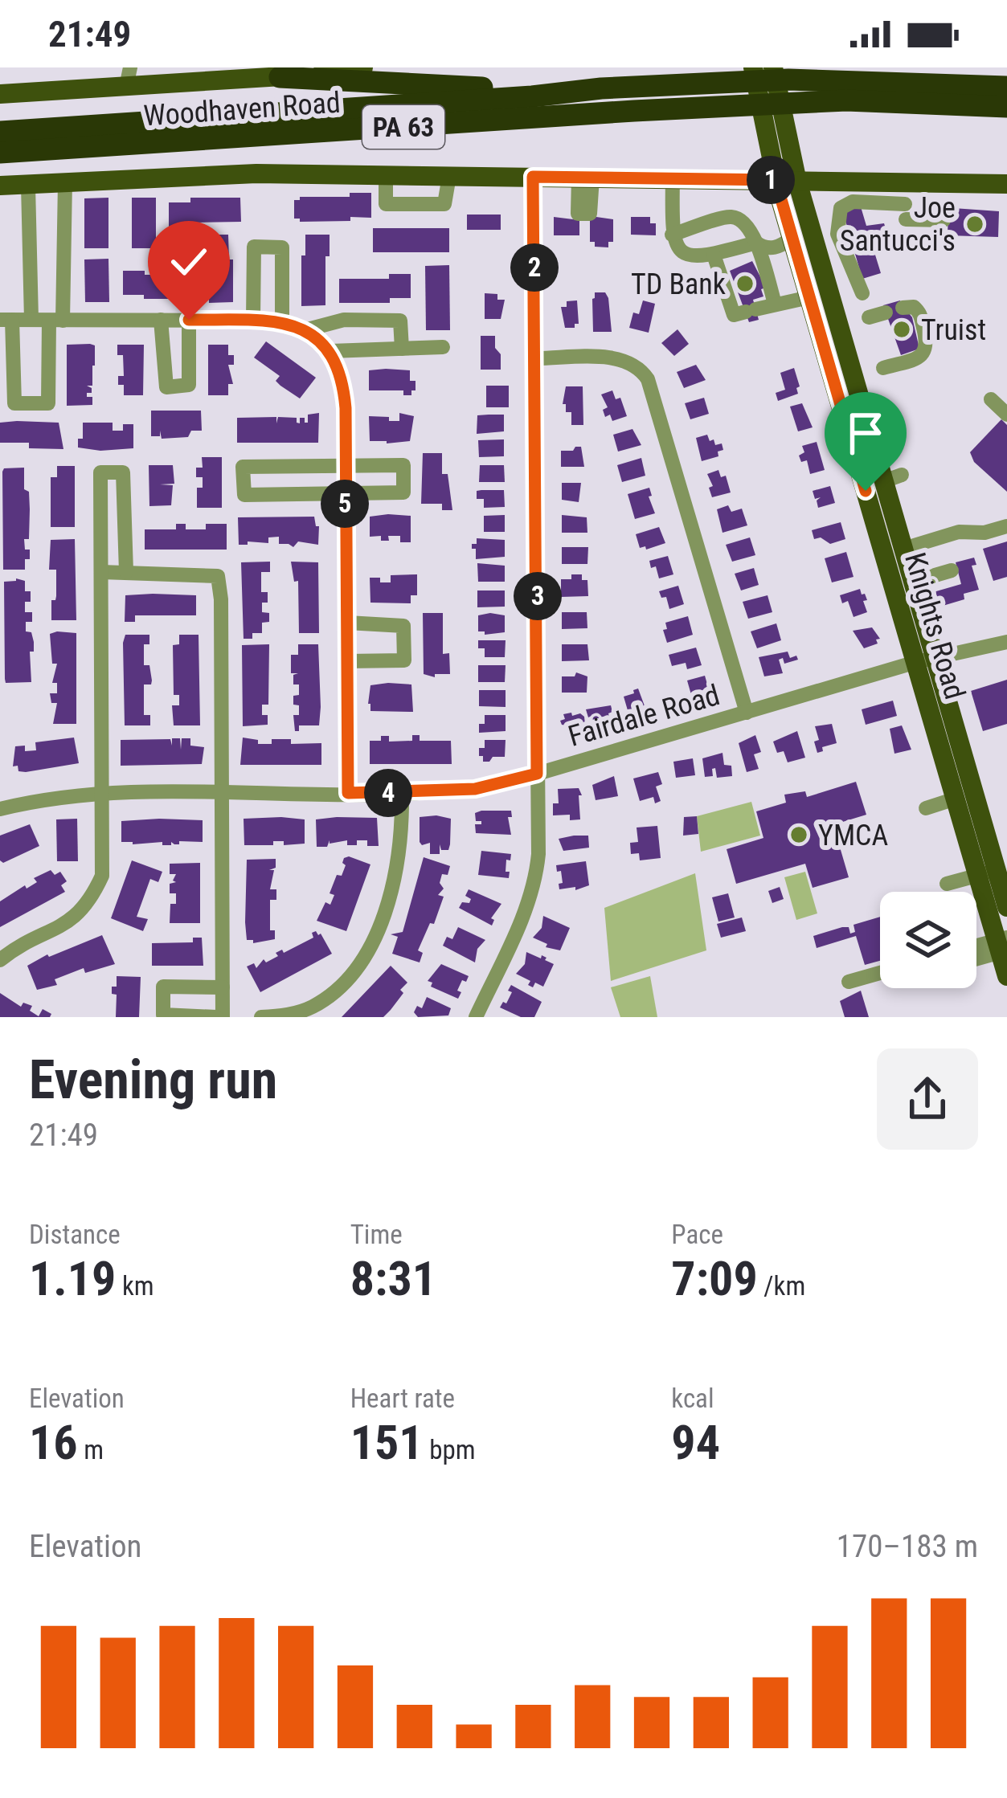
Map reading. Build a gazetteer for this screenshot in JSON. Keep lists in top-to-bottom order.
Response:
{
  "streets": {
    "highway": ["Woodhaven Road", "PA 63"],
    "main road": ["Knights Road"],
    "street": ["Fairdale Road"]
  },
  "crossings": [
    ["Knights Road", "Fairdale Road"]
  ],
  "places": [
    "Joe Santucci's",
    "TD Bank",
    "Truist",
    "YMCA"
  ],
  "page": {
    "status": "21:49",
    "pins": [
      "1",
      "2",
      "5",
      "3",
      "4"
    ],
    "heading": ["Evening run", "21:49"],
    "stats": [
      ["Distance", "1.19 km"],
      ["Time", "8:31"],
      ["Pace", "7:09 /km"],
      ["Elevation", "16 m"],
      ["Heart rate", "151 bpm"],
      ["kcal", "94"]
    ],
    "chart": ["Elevation", "170–183 m"]
  }
}
